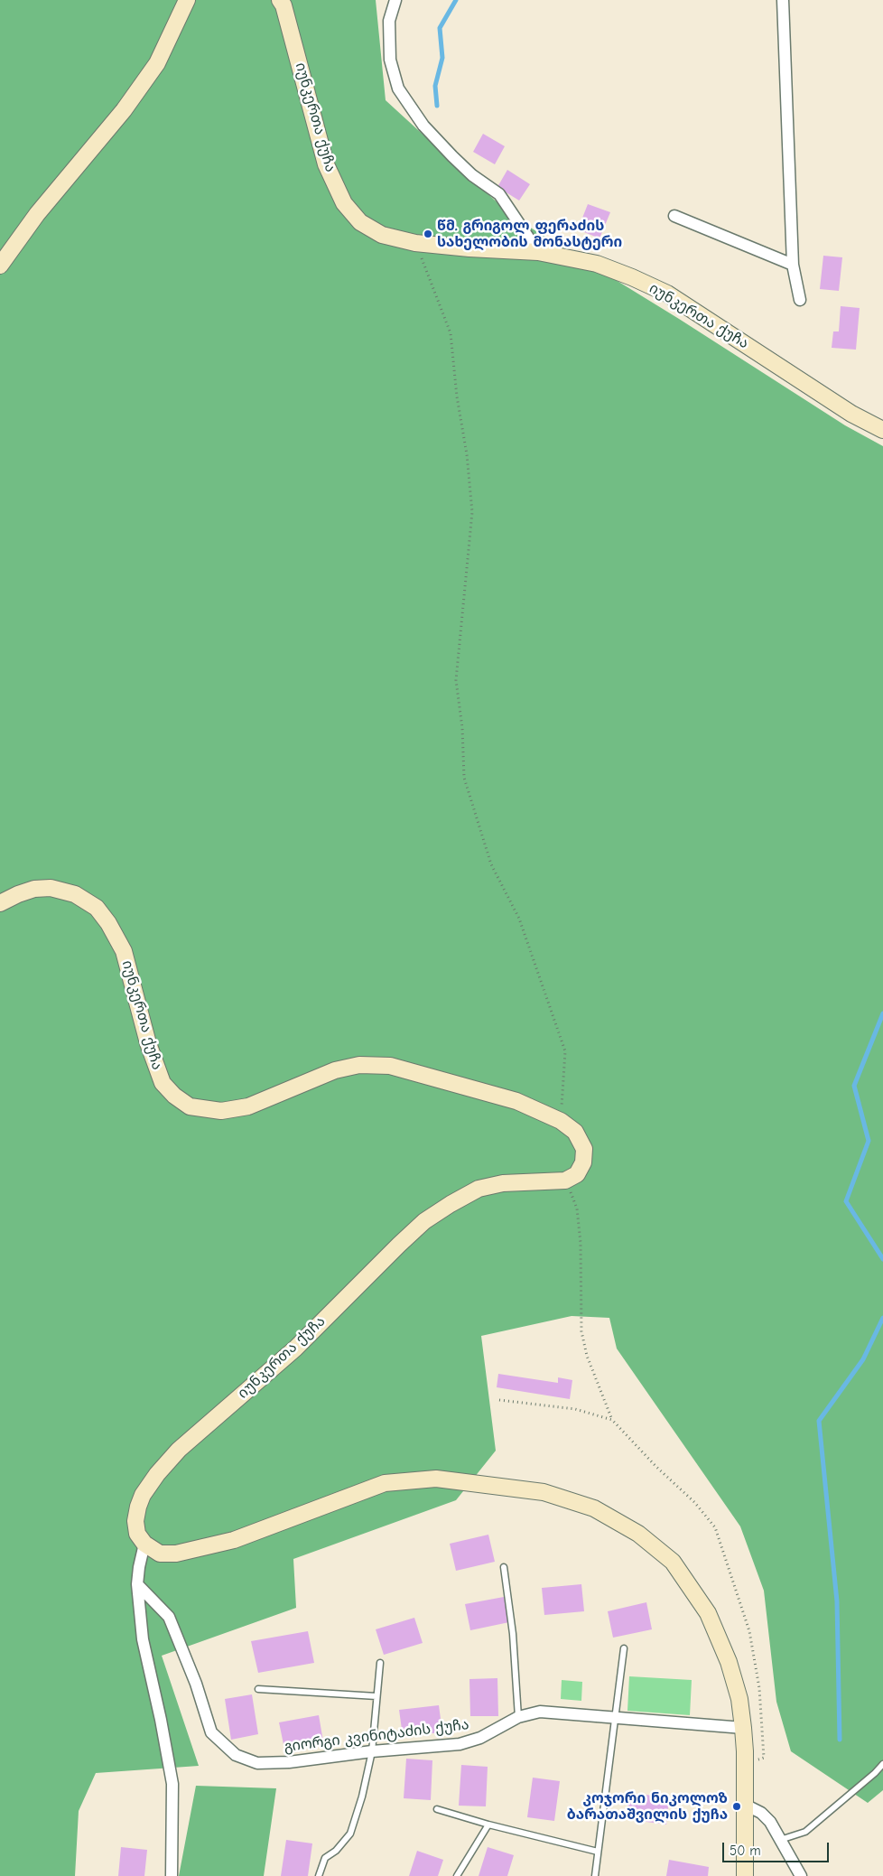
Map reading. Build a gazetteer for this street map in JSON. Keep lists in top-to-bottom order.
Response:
{
  "streets": {
    "main road": ["იუნკერთა ქუჩა"],
    "street": ["გიორგი კვინიტაძის ქუჩა"]
  },
  "places": ["წმ. გრიგოლ ფერაძის სახელობის მონასტერი", "კოჯორი ნიკოლოზ ბარათაშვილის ქუჩა"],
  "scale_bar": "50 m"
}
